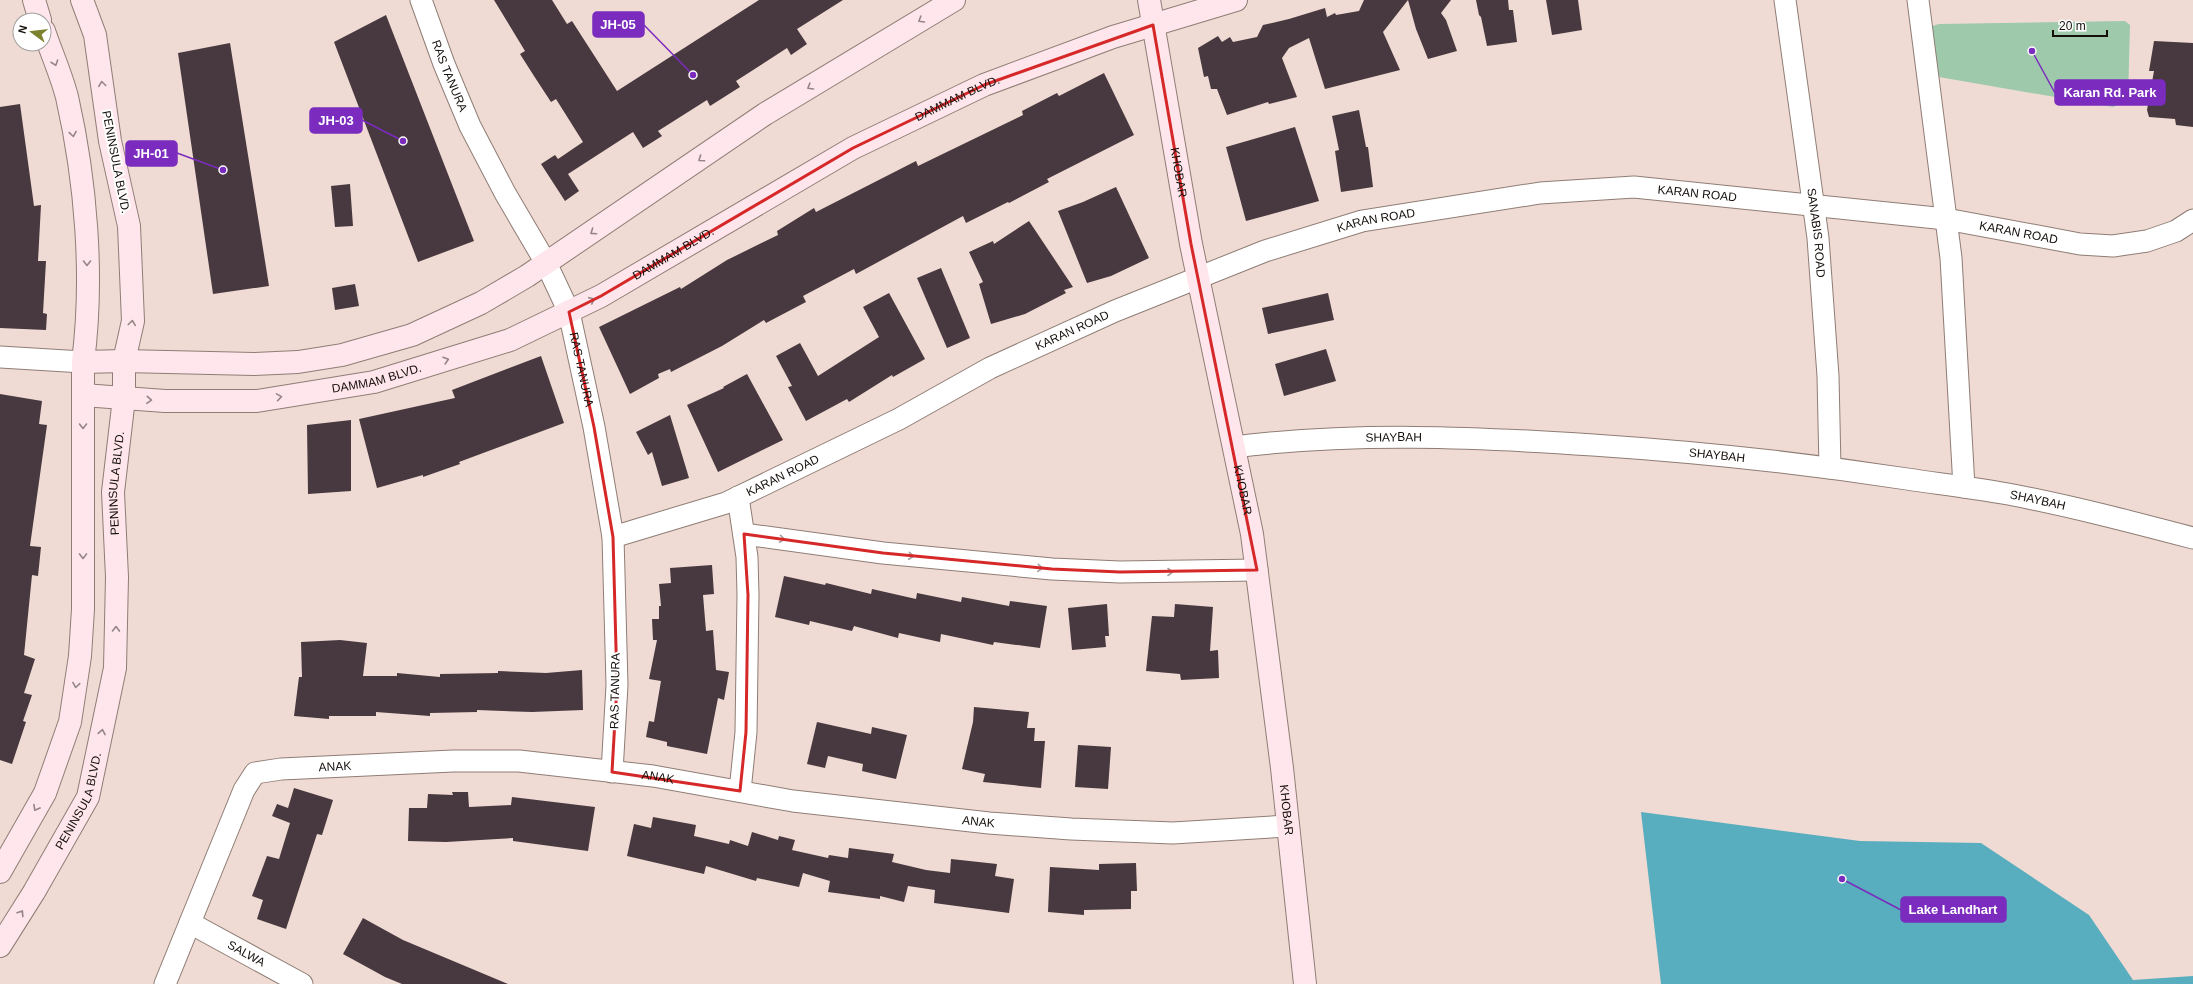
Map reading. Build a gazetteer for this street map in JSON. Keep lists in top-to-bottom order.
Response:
{
  "streets": {
    "main road": ["DAMMAM BLVD.", "PENINSULA BLVD.", "KHOBAR"],
    "street": [
      "RAS TANURA",
      "KARAN ROAD",
      "SANABIS ROAD",
      "SHAYBAH",
      "ANAK",
      "SALWA"
    ]
  },
  "crossings": [
    ["RAS TANURA", "DAMMAM BLVD."],
    ["RAS TANURA", "KARAN ROAD"],
    ["RAS TANURA", "ANAK"],
    ["DAMMAM BLVD.", "PENINSULA BLVD."],
    ["DAMMAM BLVD.", "KHOBAR"],
    ["KHOBAR", "KARAN ROAD"],
    ["KHOBAR", "SHAYBAH"],
    ["KHOBAR", "ANAK"],
    ["KARAN ROAD", "SANABIS ROAD"],
    ["SANABIS ROAD", "SHAYBAH"],
    ["ANAK", "SALWA"]
  ],
  "places": [
    "Karan Rd. Park",
    "JH-05",
    "JH-03",
    "JH-01",
    "Lake Landhart"
  ],
  "scale_bar": "20 m",
  "north": "left"
}
